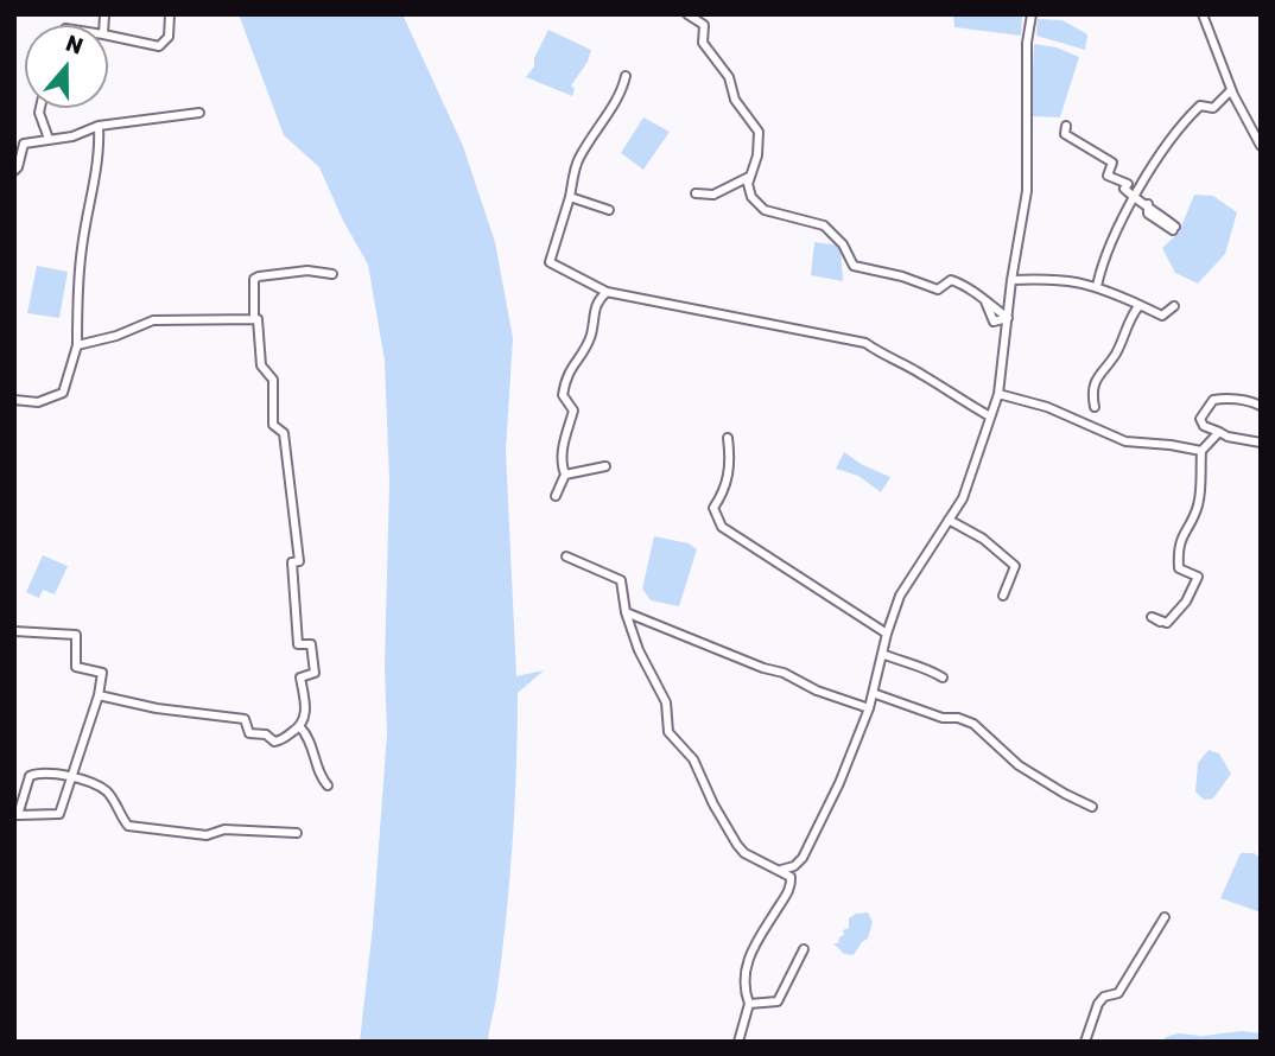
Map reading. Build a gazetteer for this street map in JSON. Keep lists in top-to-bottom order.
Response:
{
  "north": "top"
}
